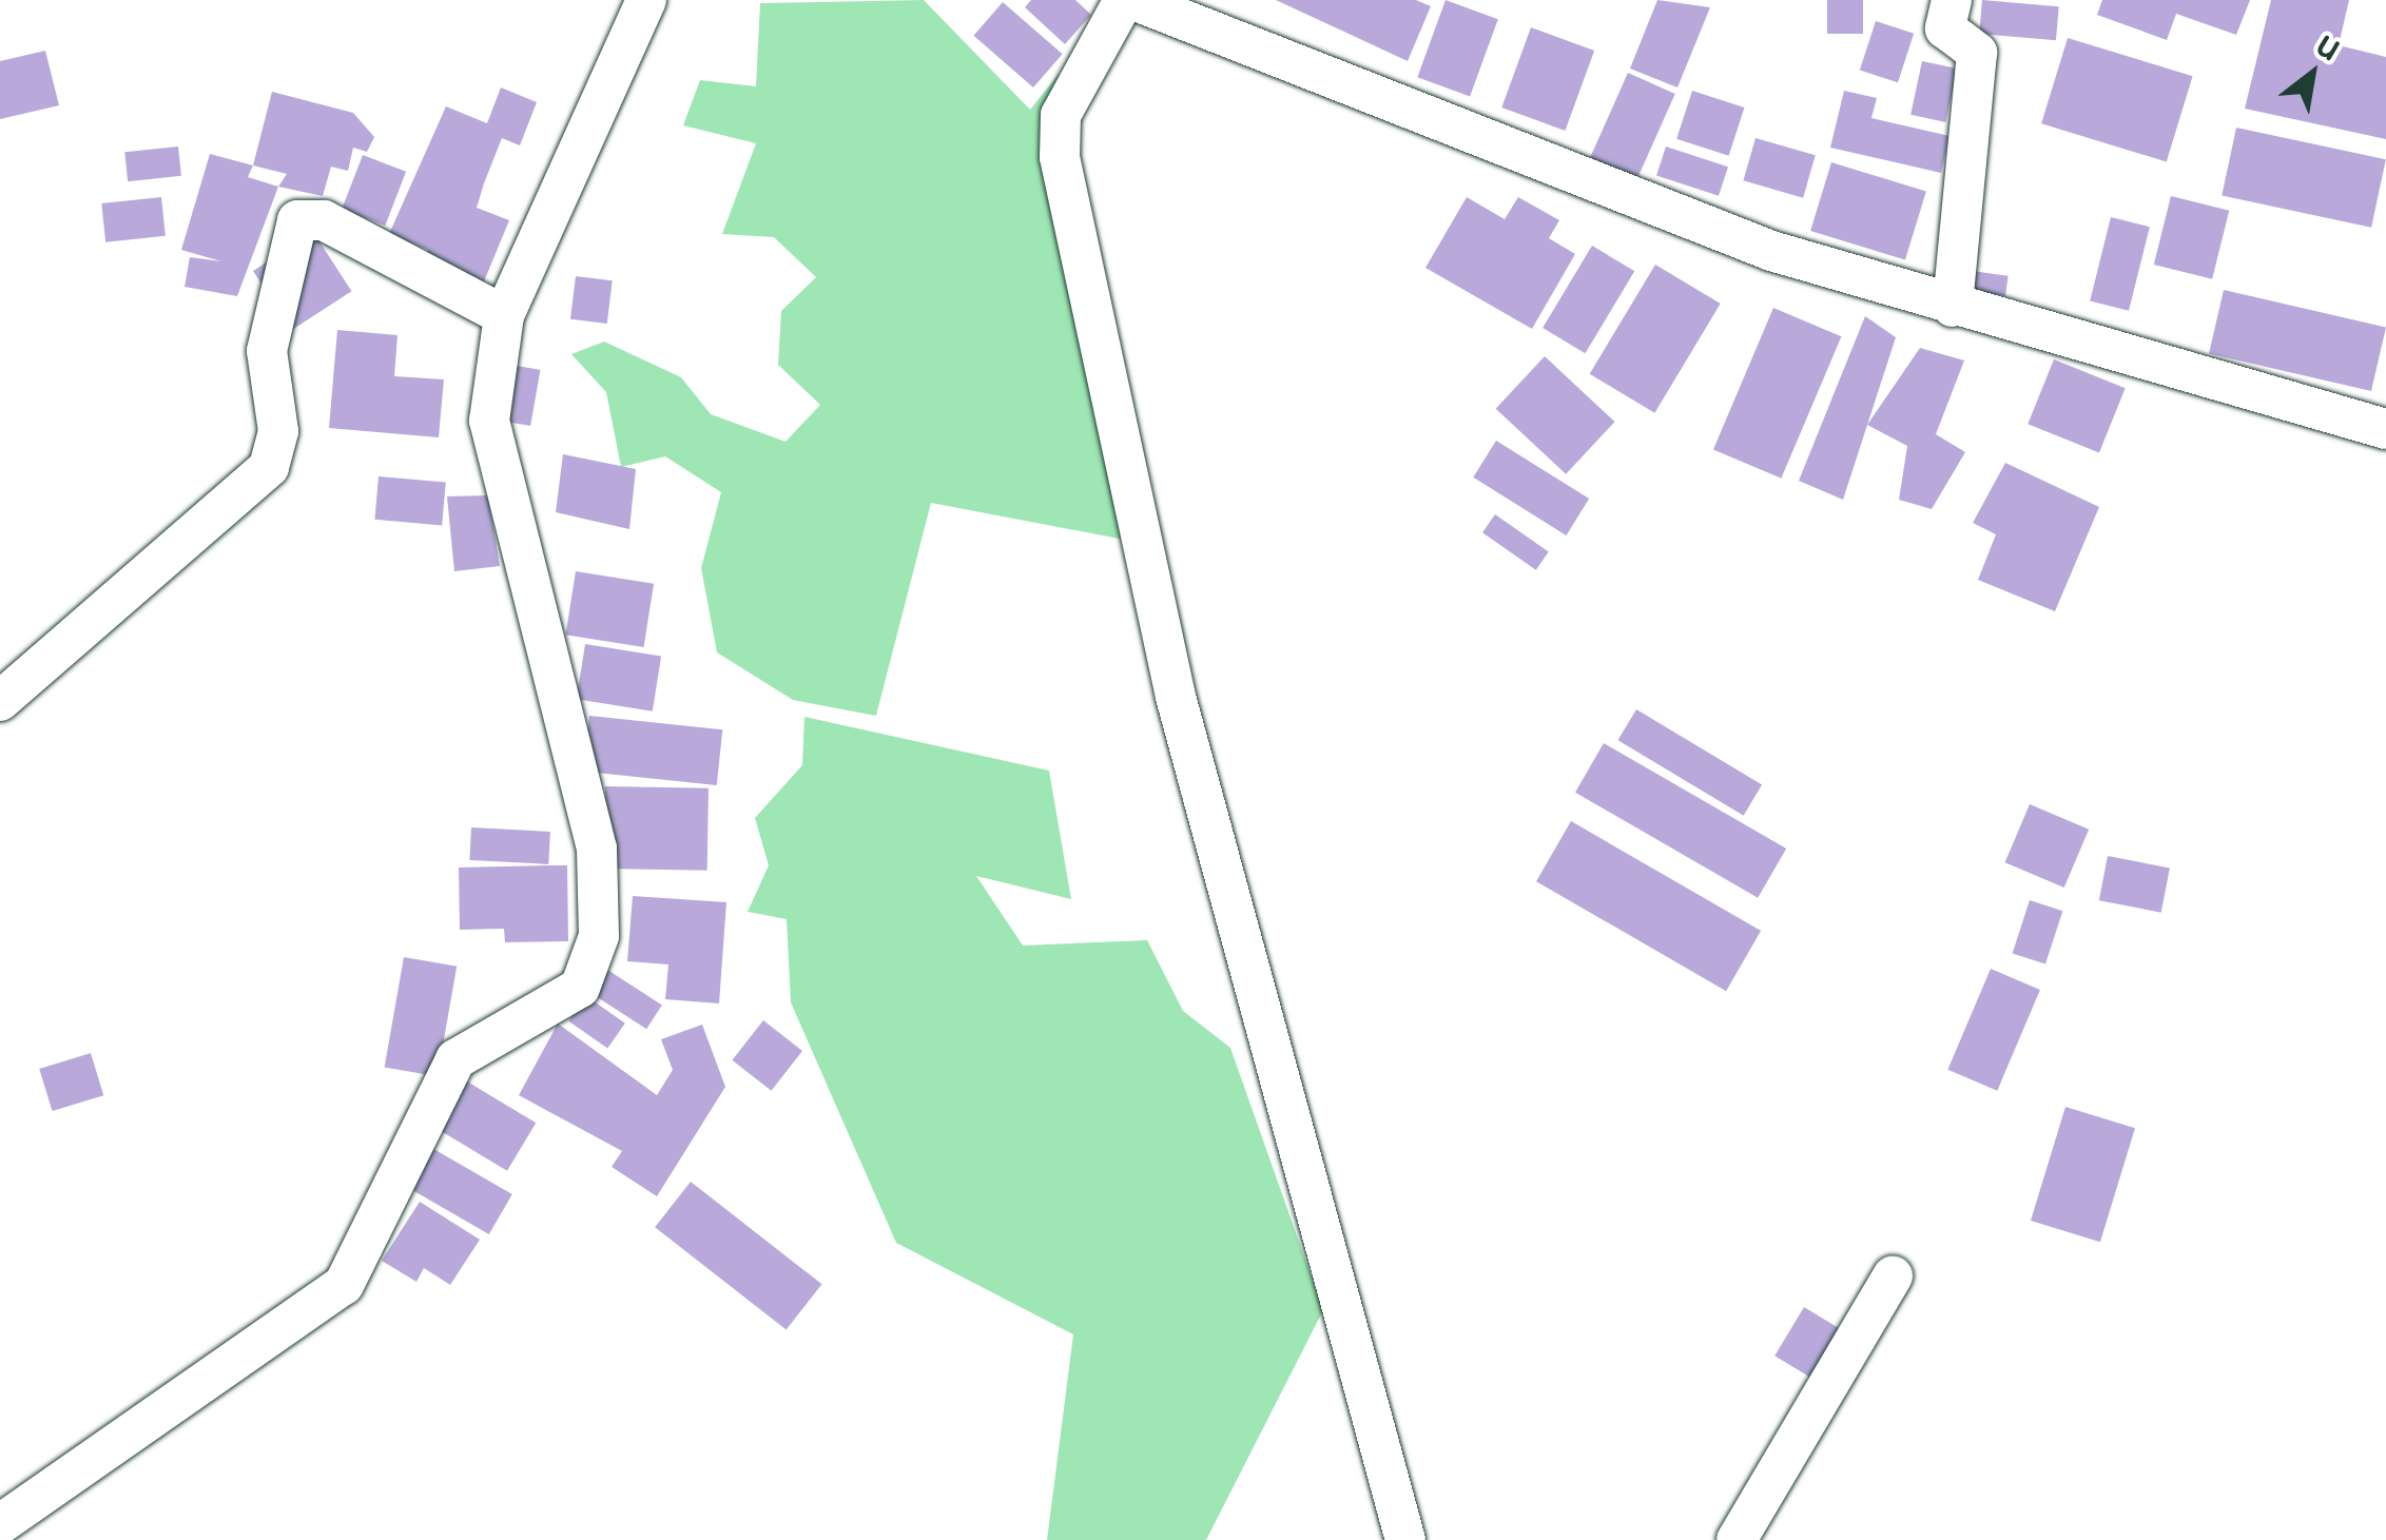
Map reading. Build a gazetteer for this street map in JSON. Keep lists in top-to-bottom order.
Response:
{
  "north": "top right"
}
